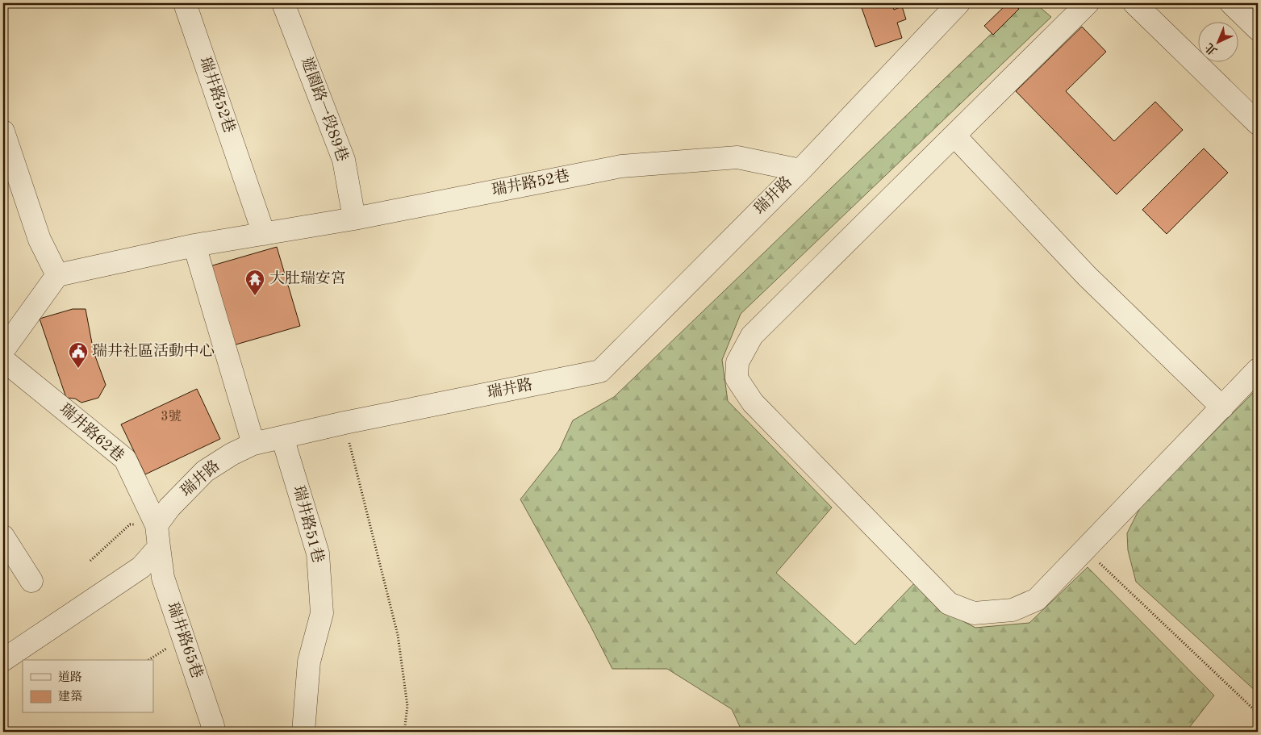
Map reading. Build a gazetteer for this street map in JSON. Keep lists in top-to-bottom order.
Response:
{
  "streets": {
    "street": [
      "瑞井路52巷",
      "遊園路一段89巷",
      "瑞井路",
      "瑞井路62巷",
      "瑞井路51巷",
      "瑞井路65巷"
    ]
  },
  "crossings": [
    ["瑞井路52巷", "遊園路一段89巷"],
    ["瑞井路52巷", "瑞井路"],
    ["瑞井路", "瑞井路62巷"],
    ["瑞井路", "瑞井路51巷"]
  ],
  "places": {
    "temple": ["大肚瑞安宮"],
    "public building": ["瑞井社區活動中心"]
  },
  "house_numbers": ["3號"],
  "legend": ["道路", "建築"],
  "north": "bottom left"
}
